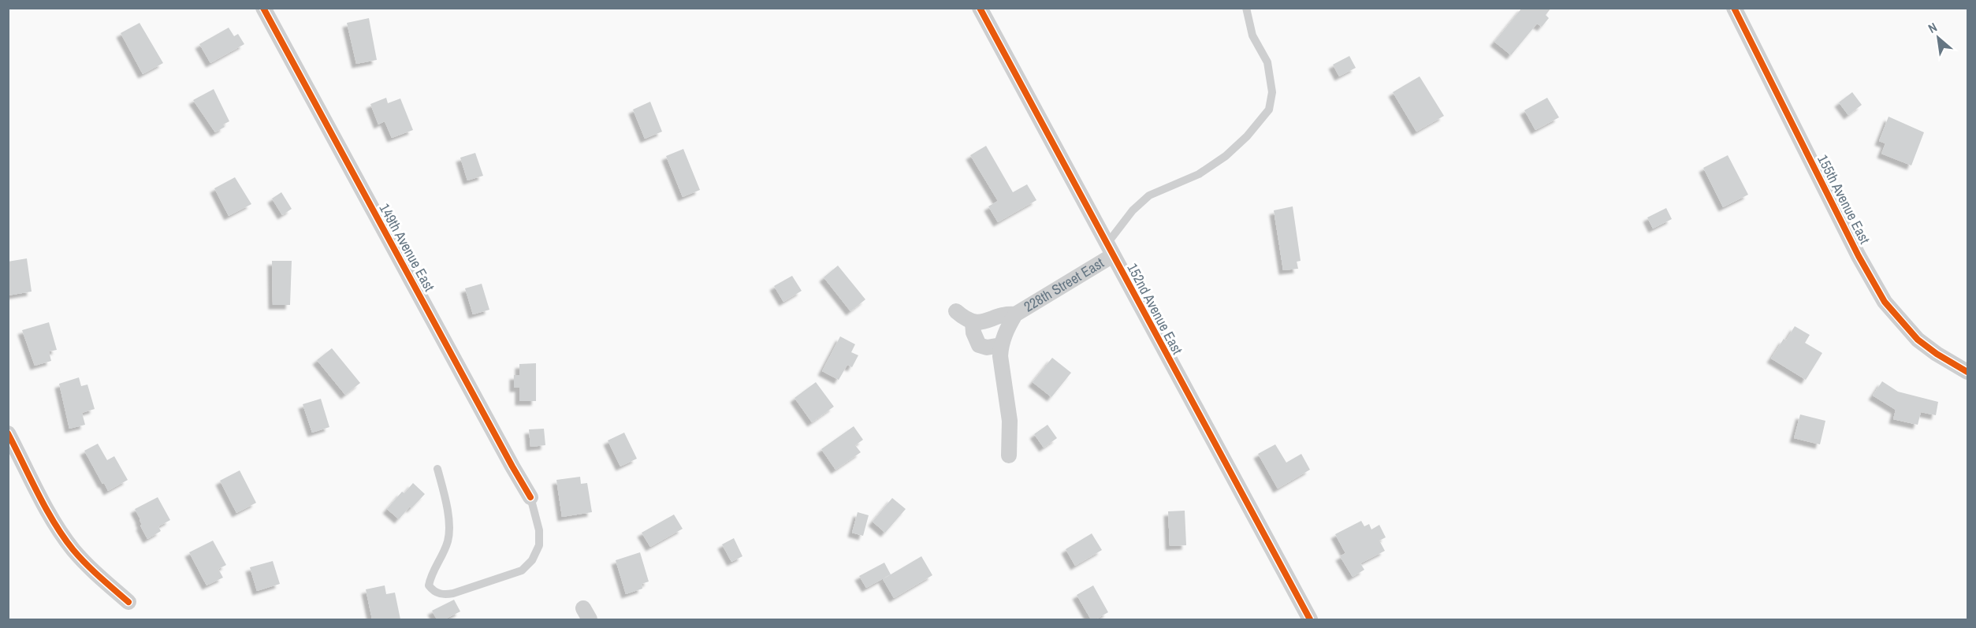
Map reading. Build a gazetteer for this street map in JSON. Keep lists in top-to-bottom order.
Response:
{
  "streets": {
    "street": [
      "155th Avenue East",
      "149th Avenue East",
      "228th Street East",
      "152nd Avenue East"
    ]
  },
  "crossings": [
    ["228th Street East", "152nd Avenue East"]
  ],
  "north": "top left"
}
